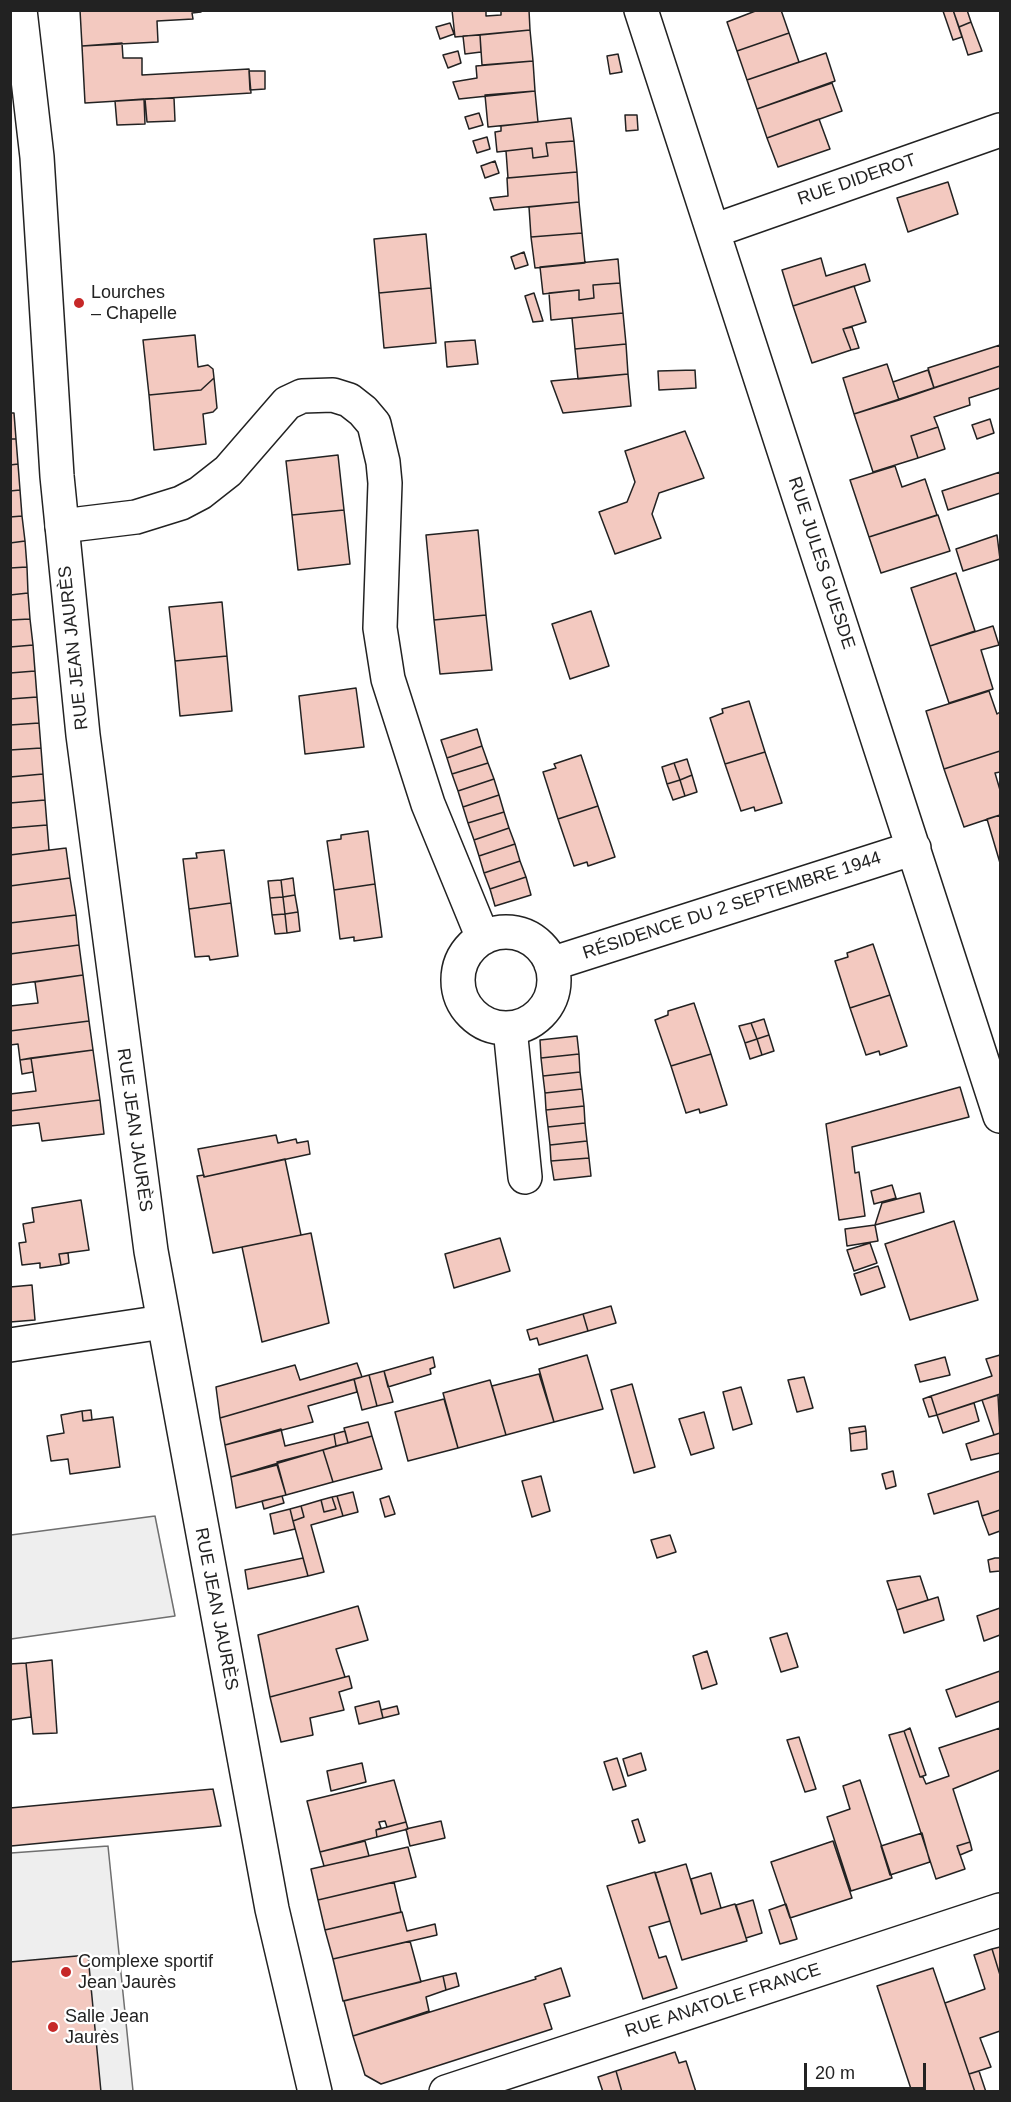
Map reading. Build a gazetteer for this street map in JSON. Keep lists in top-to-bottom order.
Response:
{
  "streets": {
    "street": [
      "RUE DIDEROT",
      "RUE JULES GUESDE",
      "RUE JEAN JAURÈS",
      "RÉSIDENCE DU 2 SEPTEMBRE 1944",
      "RUE ANATOLE FRANCE"
    ]
  },
  "crossings": [
    ["RUE DIDEROT", "RUE JULES GUESDE"],
    ["RUE JULES GUESDE", "RÉSIDENCE DU 2 SEPTEMBRE 1944"]
  ],
  "places": ["Lourches – Chapelle", "Complexe sportif Jean Jaurès", "Salle Jean Jaurès"],
  "scale_bar": "20 m"
}
